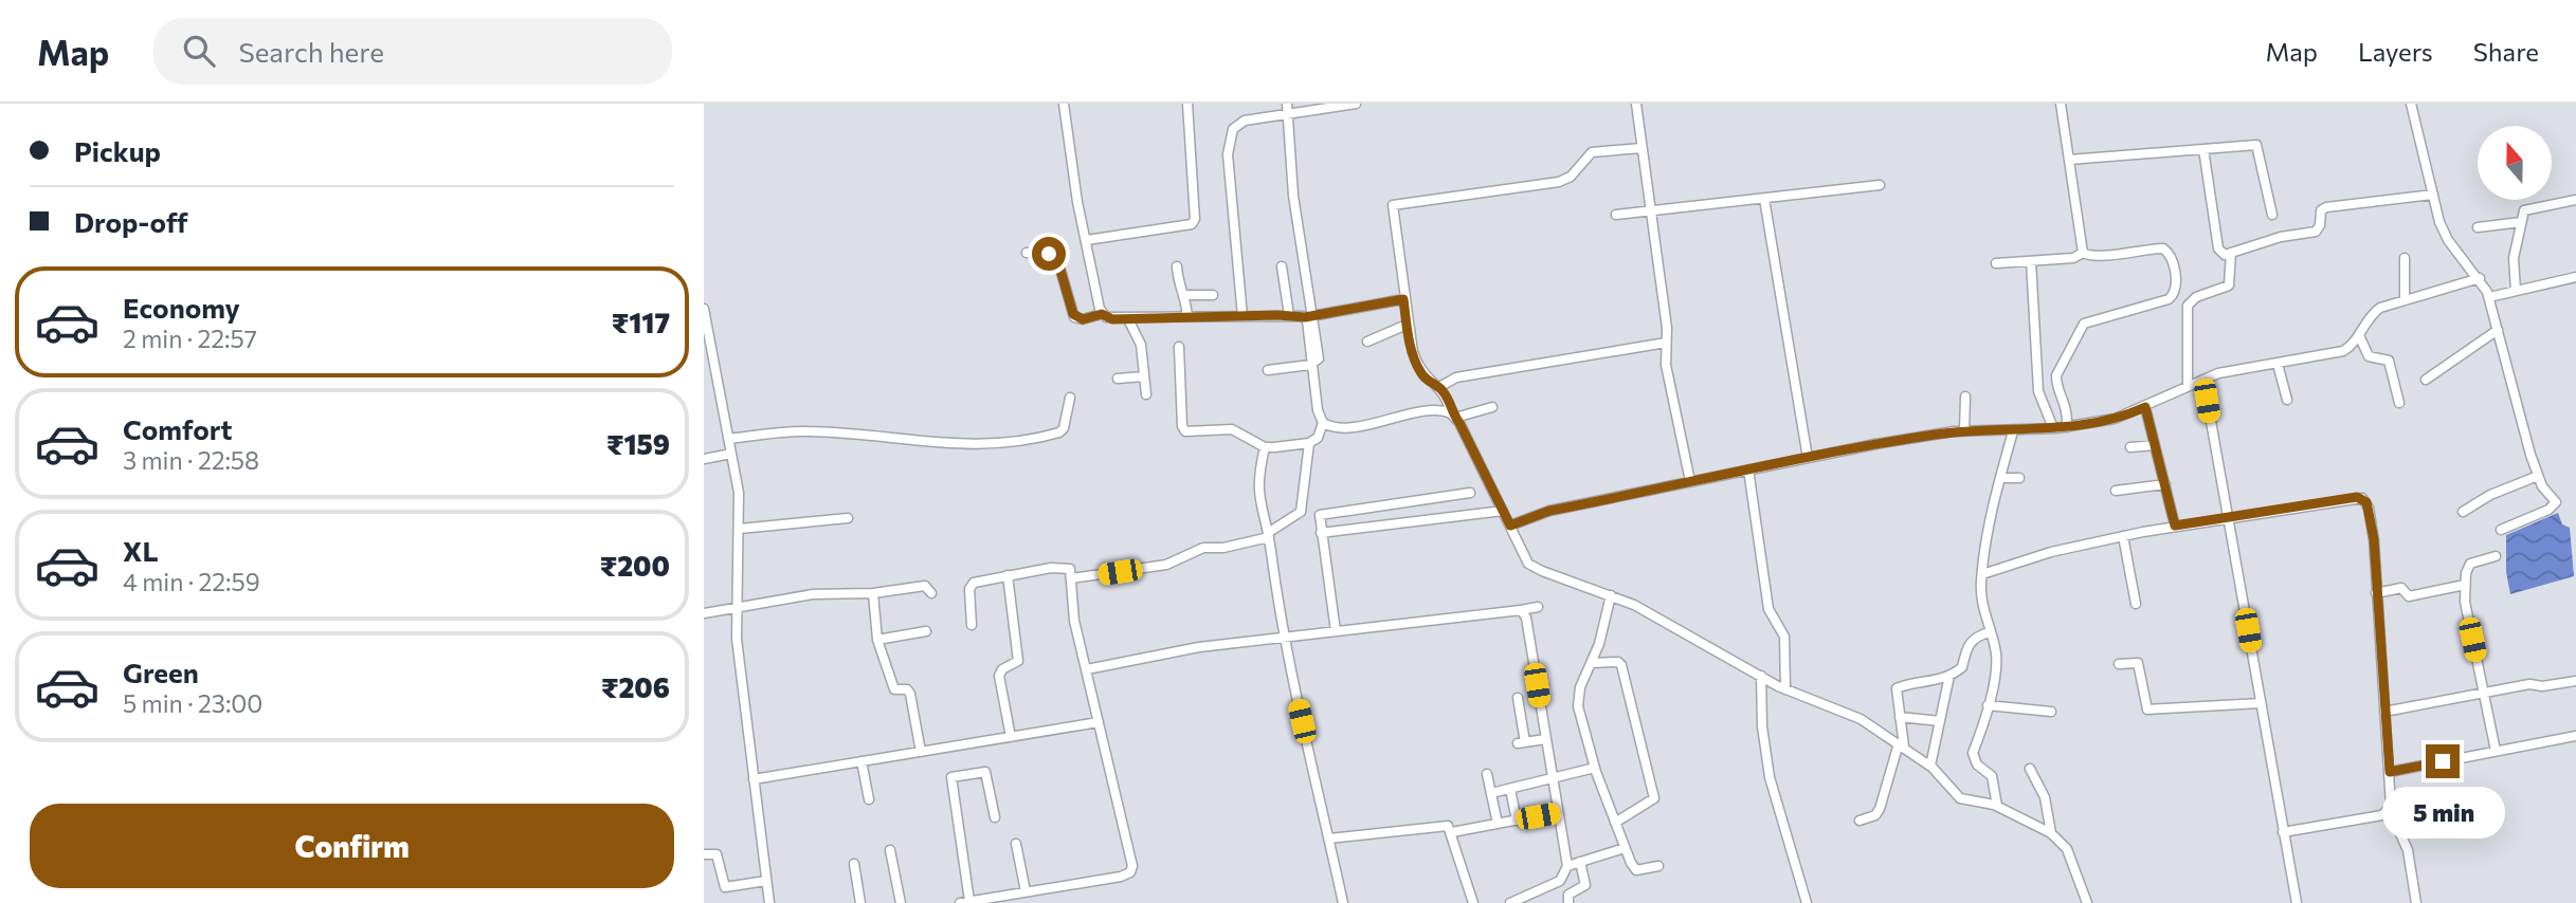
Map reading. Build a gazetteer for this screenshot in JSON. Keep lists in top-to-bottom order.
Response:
{
  "north": "top",
  "page": {
    "header": "Map",
    "search": "Search here",
    "nav": ["Map", "Layers", "Share"],
    "banner": ["Pickup", "Drop-off"],
    "list": [
      {
        "name": "Economy",
        "note": "2 min · 22:57",
        "value": "₹117"
      },
      {
        "name": "Comfort",
        "note": "3 min · 22:58",
        "value": "₹159"
      },
      {
        "name": "XL",
        "note": "4 min · 22:59",
        "value": "₹200"
      },
      {
        "name": "Green",
        "note": "5 min · 23:00",
        "value": "₹206"
      }
    ],
    "bubble": "5 min",
    "buttons": "Confirm"
  }
}
